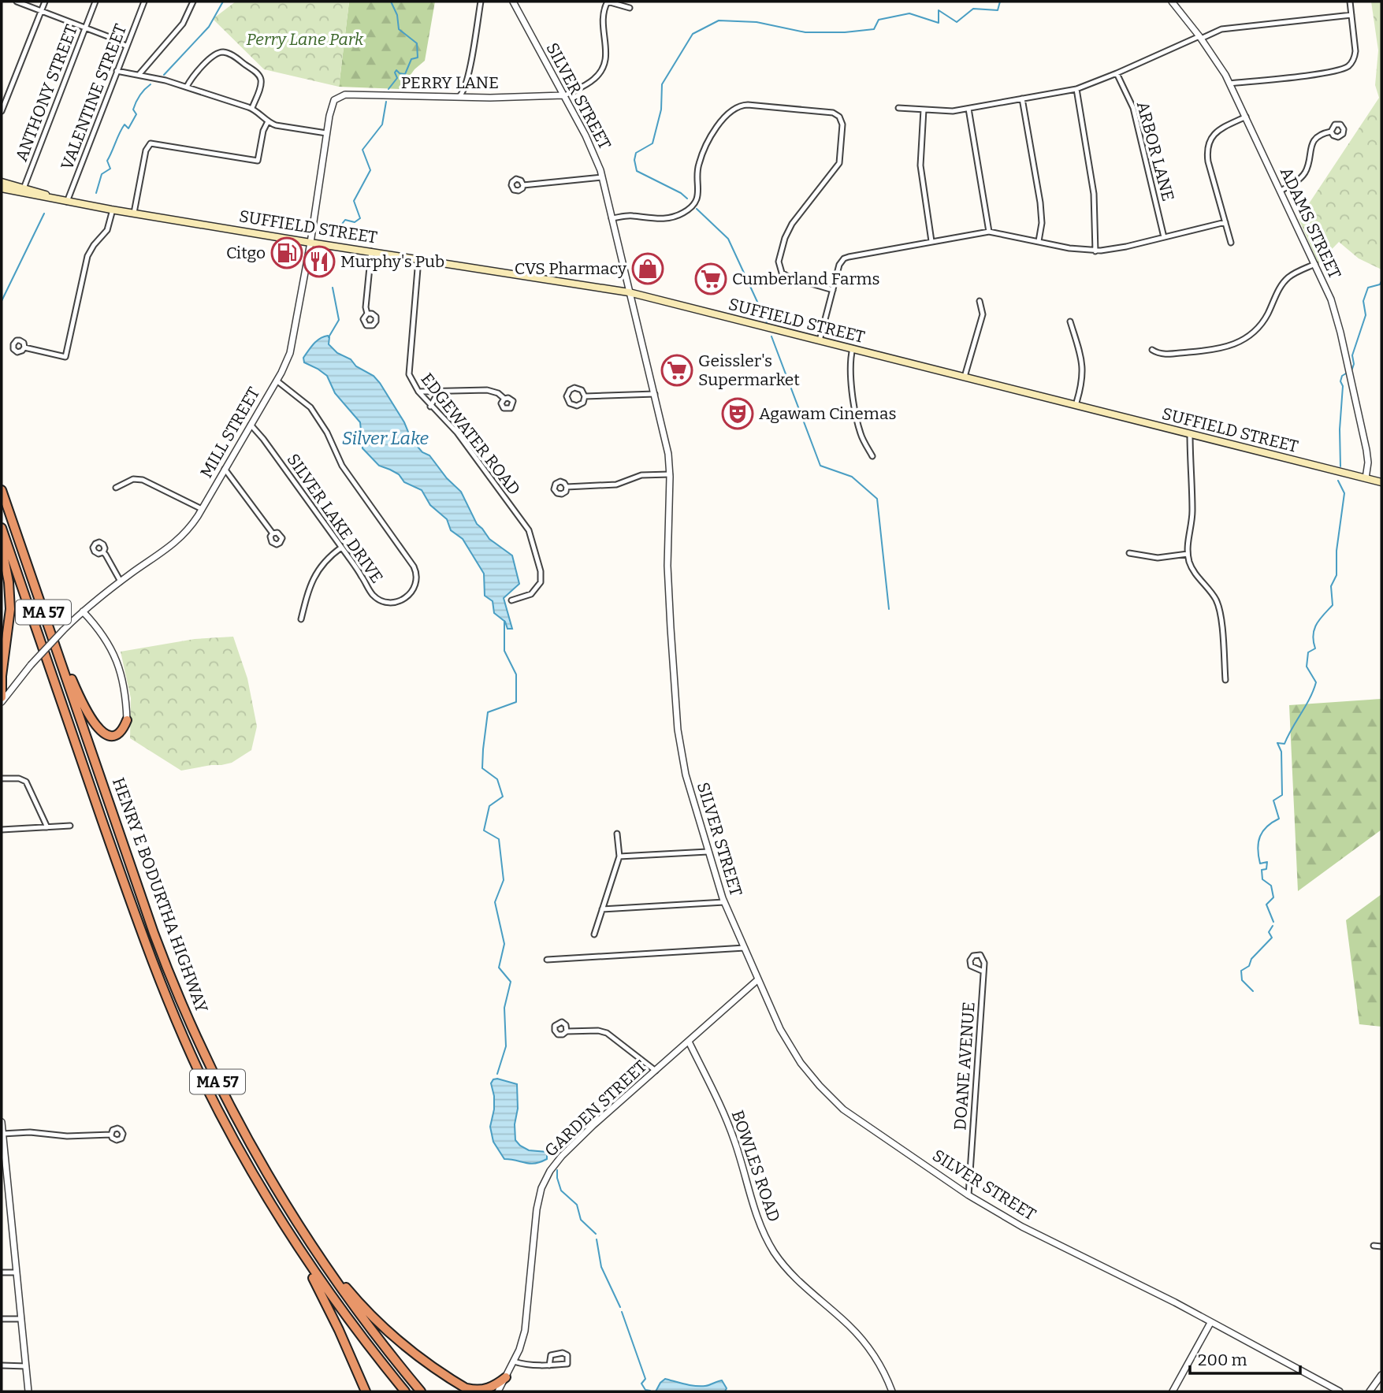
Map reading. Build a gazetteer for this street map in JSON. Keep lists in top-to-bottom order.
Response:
{
  "streets": {
    "highway": ["MA 57", "HENRY E BODURTHA HIGHWAY"],
    "main road": ["SUFFIELD STREET"],
    "street": [
      "PERRY LANE",
      "ANTHONY STREET",
      "SILVER STREET",
      "VALENTINE STREET",
      "ARBOR LANE",
      "ADAMS STREET",
      "MILL STREET",
      "EDGEWATER ROAD",
      "SILVER LAKE DRIVE",
      "DOANE AVENUE",
      "GARDEN STREET",
      "BOWLES ROAD"
    ]
  },
  "crossings": [
    ["PERRY LANE", "SILVER STREET"],
    ["PERRY LANE", "MILL STREET"],
    ["ANTHONY STREET", "SUFFIELD STREET"],
    ["SILVER STREET", "SUFFIELD STREET"],
    ["SILVER STREET", "DOANE AVENUE"],
    ["SILVER STREET", "GARDEN STREET"],
    ["VALENTINE STREET", "SUFFIELD STREET"],
    ["ADAMS STREET", "SUFFIELD STREET"],
    ["SUFFIELD STREET", "MILL STREET"],
    ["SUFFIELD STREET", "EDGEWATER ROAD"],
    ["MILL STREET", "SILVER LAKE DRIVE"],
    ["GARDEN STREET", "BOWLES ROAD"]
  ],
  "water": ["Silver Lake"],
  "parks": ["Perry Lane Park"],
  "places": {
    "fuel station": ["Citgo"],
    "restaurant": ["Murphy's Pub"],
    "shop": ["CVS Pharmacy"],
    "supermarket": ["Cumberland Farms", "Geissler's Supermarket"],
    "theatre": ["Agawam Cinemas"]
  },
  "scale_bar": "200 m"
}
